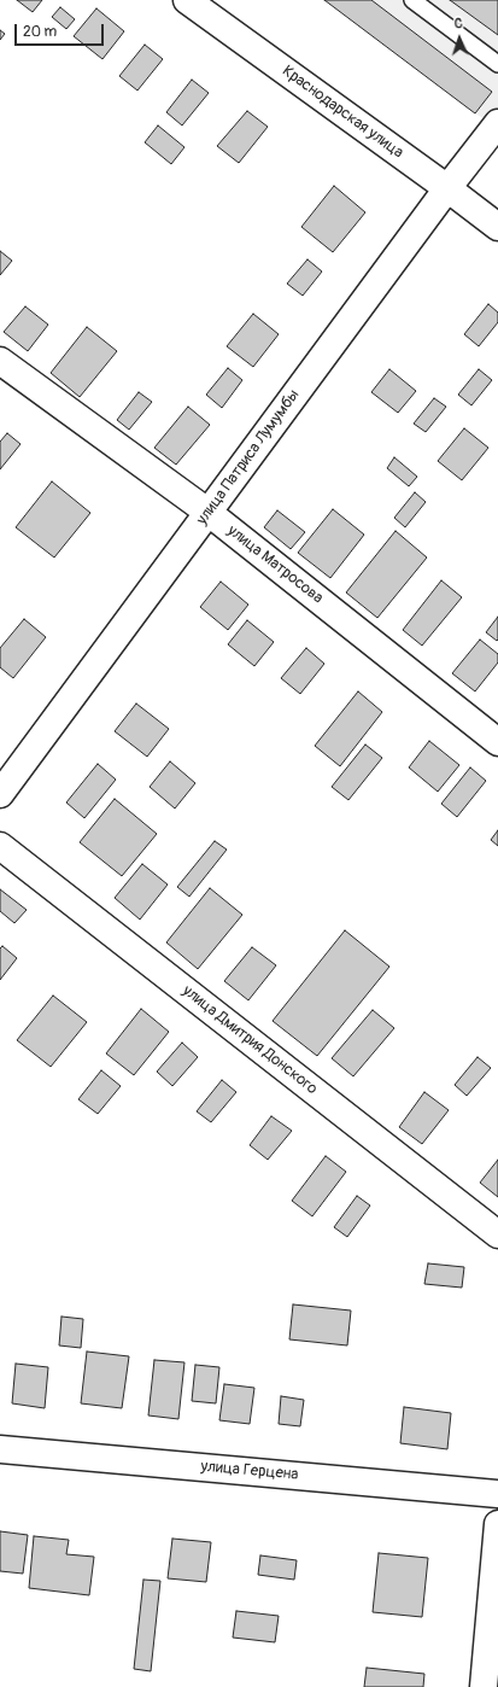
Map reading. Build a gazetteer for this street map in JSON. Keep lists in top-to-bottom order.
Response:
{
  "streets": {
    "street": [
      "Краснодарская улица",
      "улица Патриса Лумумбы",
      "улица Матросова",
      "улица Дмитрия Донского",
      "улица Герцена"
    ]
  },
  "crossings": [
    ["Краснодарская улица", "улица Патриса Лумумбы"],
    ["улица Патриса Лумумбы", "улица Матросова"]
  ],
  "scale_bar": "20 m",
  "north": "top"
}
